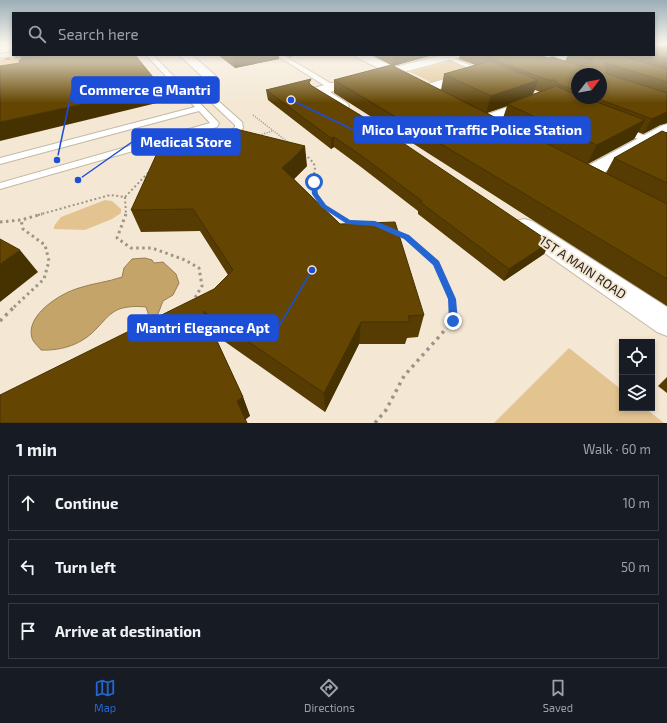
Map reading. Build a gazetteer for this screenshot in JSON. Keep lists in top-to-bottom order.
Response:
{
  "streets": {
    "street": ["1ST A MAIN ROAD"]
  },
  "places": [
    "Mico Layout Traffic Police Station",
    "Commerce @ Mantri",
    "Medical Store",
    "Mantri Elegance Apt"
  ],
  "north": "top right",
  "page": {
    "search": "Search here",
    "heading": ["1 min", "Walk · 60 m"],
    "list": [
      ["Continue", "10 m"],
      ["Turn left", "50 m"],
      "Arrive at destination"
    ],
    "nav": ["Map", "Directions", "Saved"]
  }
}
